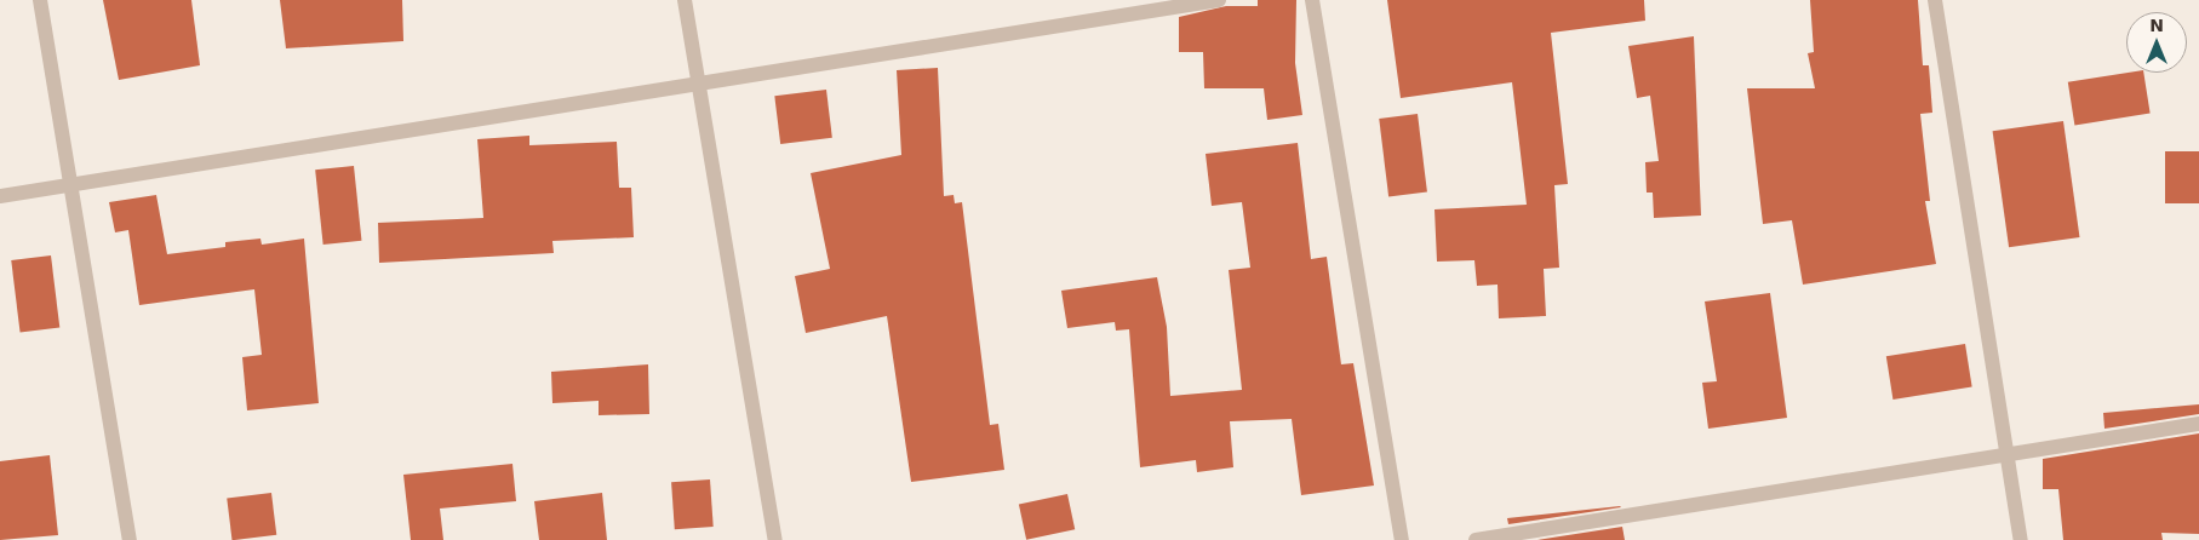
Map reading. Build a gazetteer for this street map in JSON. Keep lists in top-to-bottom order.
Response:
{
  "north": "top"
}
